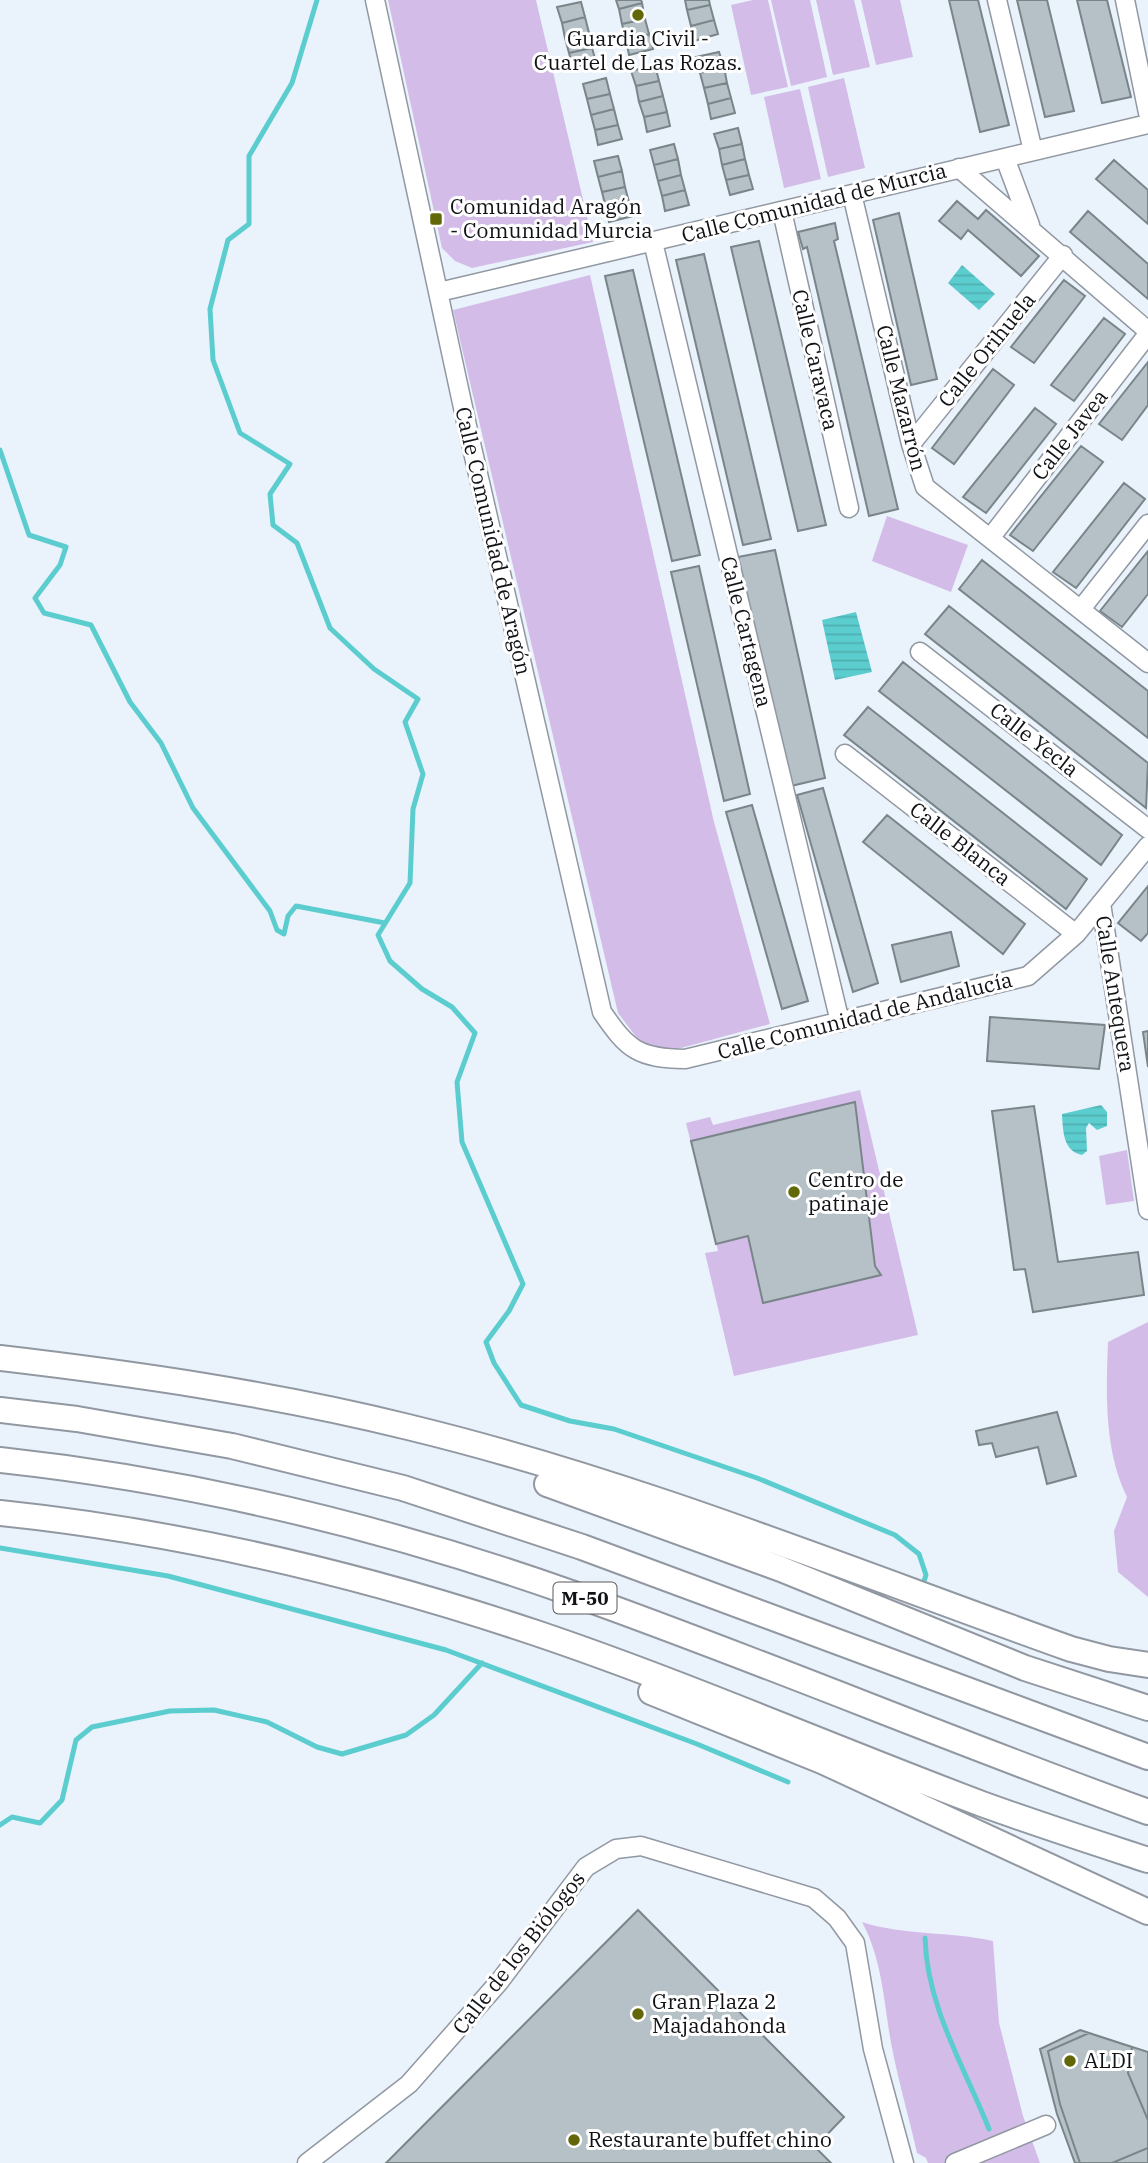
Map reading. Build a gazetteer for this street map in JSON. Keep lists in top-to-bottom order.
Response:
{
  "streets": {
    "highway": ["M-50"],
    "street": [
      "Calle Comunidad de Murcia",
      "Calle Orihuela",
      "Calle Caravaca",
      "Calle Mazarrón",
      "Calle Javea",
      "Calle Comunidad de Aragón",
      "Calle Cartagena",
      "Calle Yecla",
      "Calle Blanca",
      "Calle Antequera",
      "Calle Comunidad de Andalucía",
      "Calle de los Biólogos"
    ]
  },
  "crossings": [
    ["Calle Comunidad de Murcia", "Calle Caravaca"],
    ["Calle Comunidad de Murcia", "Calle Mazarrón"],
    ["Calle Comunidad de Murcia", "Calle Comunidad de Aragón"],
    ["Calle Comunidad de Murcia", "Calle Cartagena"],
    ["Calle Orihuela", "Calle Mazarrón"],
    ["Calle Mazarrón", "Calle Javea"],
    ["Calle Comunidad de Aragón", "Calle Comunidad de Andalucía"],
    ["Calle Cartagena", "Calle Comunidad de Andalucía"],
    ["Calle Blanca", "Calle Comunidad de Andalucía"],
    ["Calle Antequera", "Calle Comunidad de Andalucía"]
  ],
  "places": {
    "other": [
      "Guardia Civil - Cuartel de Las Rozas.",
      "Centro de patinaje",
      "Gran Plaza 2 Majadahonda",
      "ALDI",
      "Restaurante buffet chino"
    ],
    "transit": ["Comunidad Aragón - Comunidad Murcia"]
  }
}
